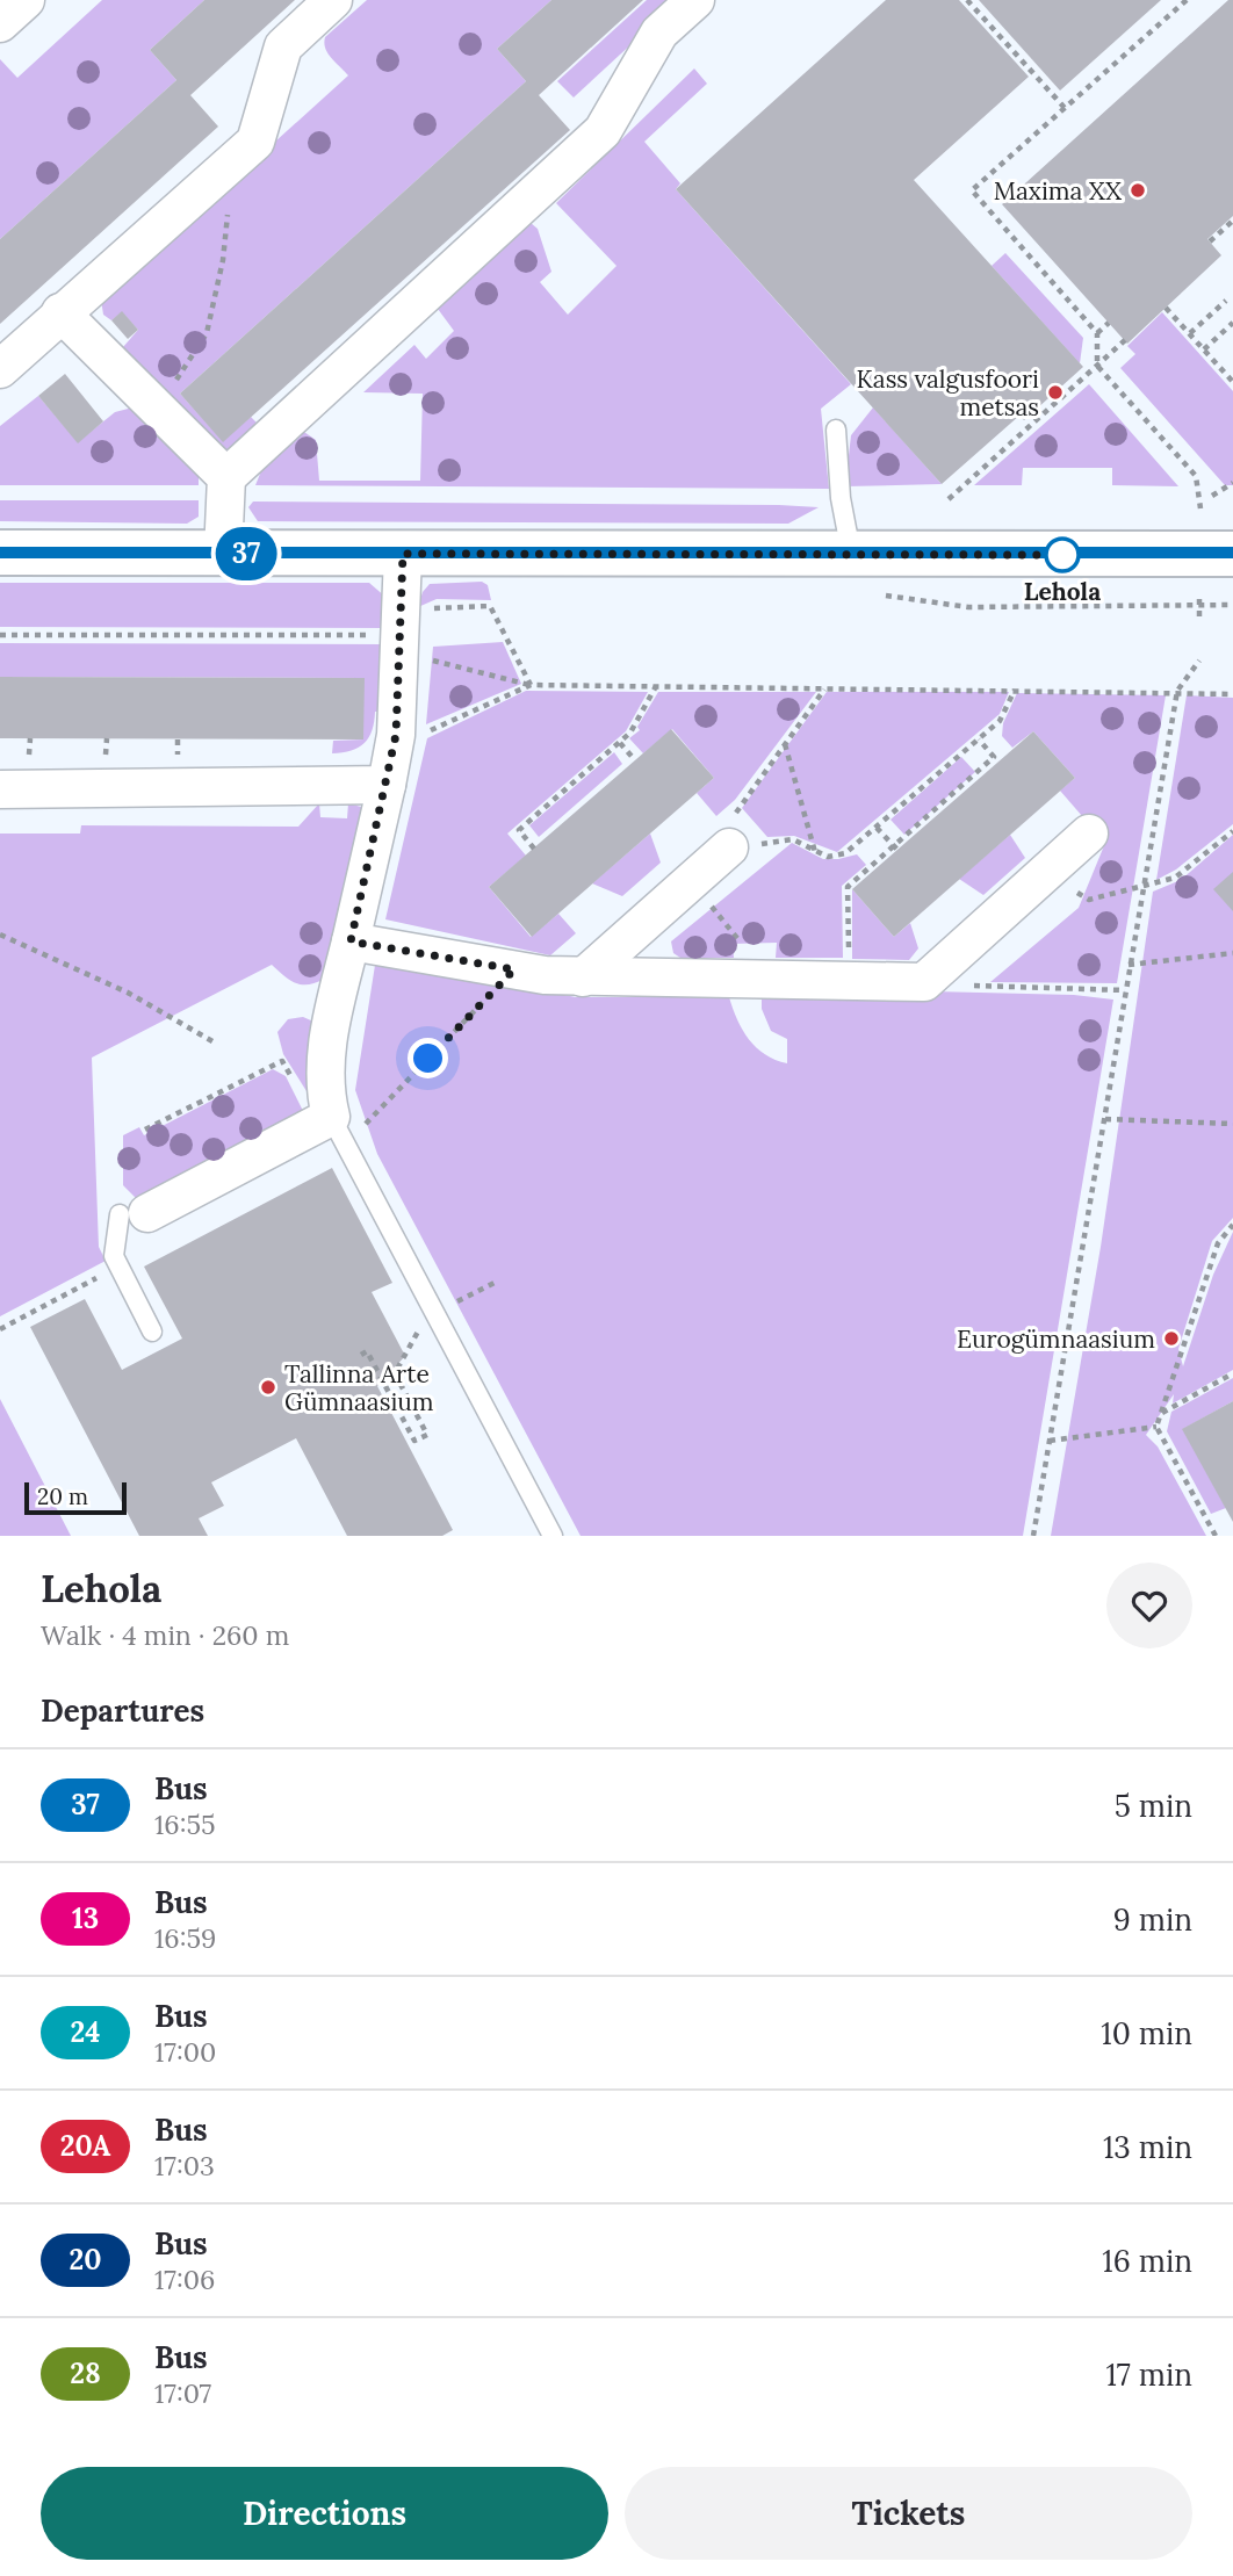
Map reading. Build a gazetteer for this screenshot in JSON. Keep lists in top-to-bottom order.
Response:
{
  "places": [
    "Maxima XX",
    "Kass valgusfoori metsas",
    "Lehola",
    "Eurogümnaasium",
    "Tallinna Arte Gümnaasium"
  ],
  "lines": ["bus line 37"],
  "scale_bar": "20 m",
  "page": {
    "on_map": "37",
    "scale": "20 m",
    "heading": [
      ["Lehola", "Walk · 4 min · 260 m"],
      "Departures"
    ],
    "list": [
      {
        "mark": "37",
        "name": "Bus",
        "note": "16:55",
        "value": "5 min"
      },
      {
        "mark": "13",
        "name": "Bus",
        "note": "16:59",
        "value": "9 min"
      },
      {
        "mark": "24",
        "name": "Bus",
        "note": "17:00",
        "value": "10 min"
      },
      {
        "mark": "20A",
        "name": "Bus",
        "note": "17:03",
        "value": "13 min"
      },
      {
        "mark": "20",
        "name": "Bus",
        "note": "17:06",
        "value": "16 min"
      },
      {
        "mark": "28",
        "name": "Bus",
        "note": "17:07",
        "value": "17 min"
      }
    ],
    "buttons": ["Directions", "Tickets"]
  }
}
